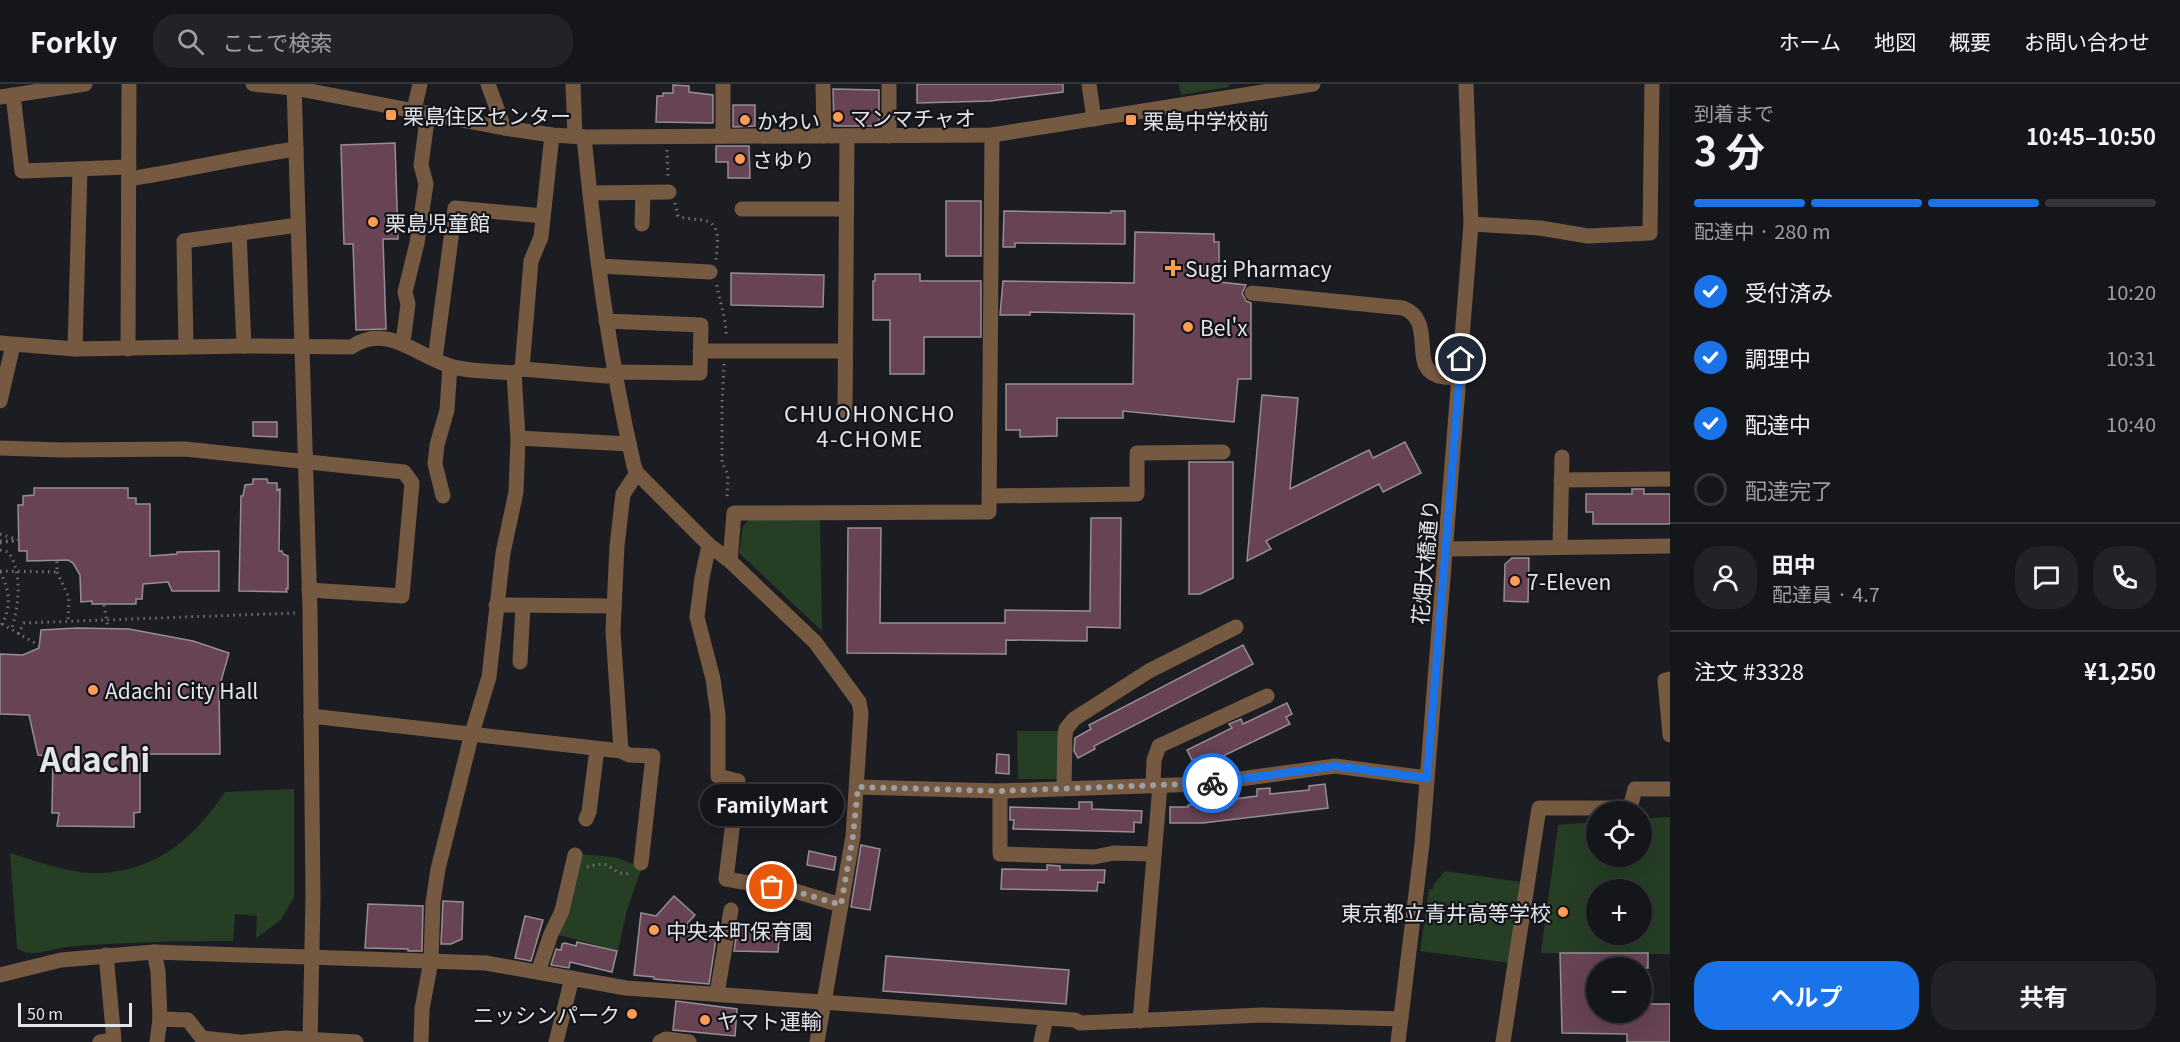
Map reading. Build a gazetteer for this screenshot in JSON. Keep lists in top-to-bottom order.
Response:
{
  "streets": {
    "street": ["花畑大橋通り"]
  },
  "districts": ["CHUOHONCHO 4-CHOME", "Adachi"],
  "places": {
    "transit": ["栗島住区センター", "栗島中学校前"],
    "other": [
      "マンマチャオ",
      "かわい",
      "さゆり",
      "栗島児童館",
      "Bel'x",
      "7-Eleven",
      "Adachi City Hall",
      "FamilyMart",
      "東京都立青井高等学校",
      "中央本町保育園",
      "ニッシンパーク",
      "ヤマト運輸"
    ],
    "health": ["Sugi Pharmacy"]
  },
  "scale_bar": "50 m",
  "page": {
    "header": "Forkly",
    "search": "ここで検索",
    "nav": [
      "ホーム",
      "地図",
      "概要",
      "お問い合わせ"
    ],
    "heading": ["3 分", "到着まで", "10:45–10:50"],
    "panel": [
      "田中",
      "配達員 · 4.7",
      "注文 #3328",
      "¥1,250"
    ],
    "bar": "配達中 · 280 m",
    "list": [
      ["受付済み", "10:20"],
      ["調理中", "10:31"],
      ["配達中", "10:40"],
      "配達完了"
    ],
    "bubble": "FamilyMart",
    "map_buttons": ["+", "−"],
    "buttons": ["ヘルプ", "共有"],
    "scale": "50 m"
  }
}
